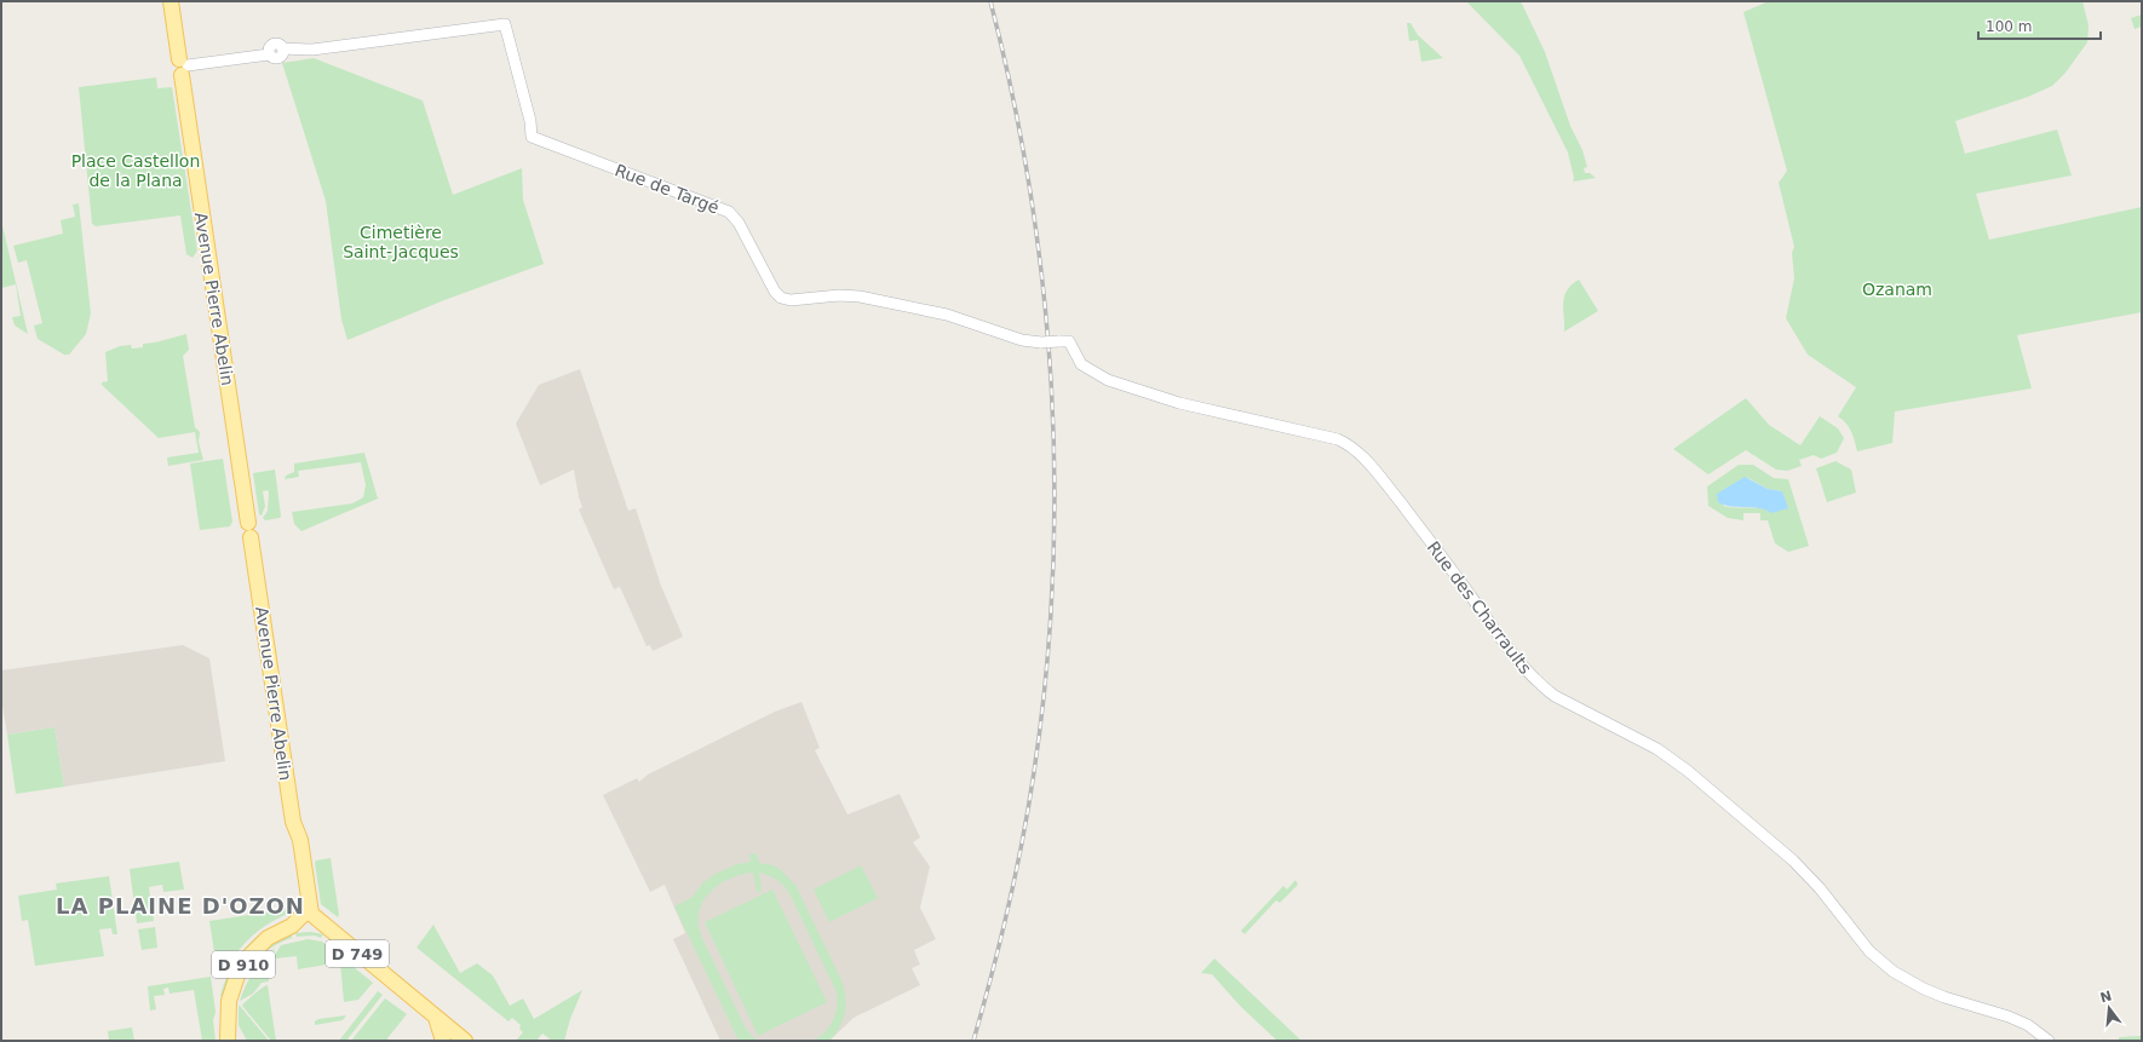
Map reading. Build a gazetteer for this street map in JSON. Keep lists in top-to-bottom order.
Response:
{
  "streets": {
    "main road": ["Avenue Pierre Abelin", "D 749", "D 910"],
    "street": ["Rue de Targé", "Rue des Charraults"]
  },
  "crossings": [
    ["Rue de Targé", "Avenue Pierre Abelin"],
    ["Rue de Targé", "Rue des Charraults"],
    ["Avenue Pierre Abelin", "D 749"],
    ["Avenue Pierre Abelin", "D 910"],
    ["D 749", "D 910"]
  ],
  "districts": ["LA PLAINE D'OZON"],
  "parks": ["Place Castellon de la Plana", "Cimetière Saint-Jacques", "Ozanam"],
  "scale_bar": "100 m",
  "north": "top"
}
